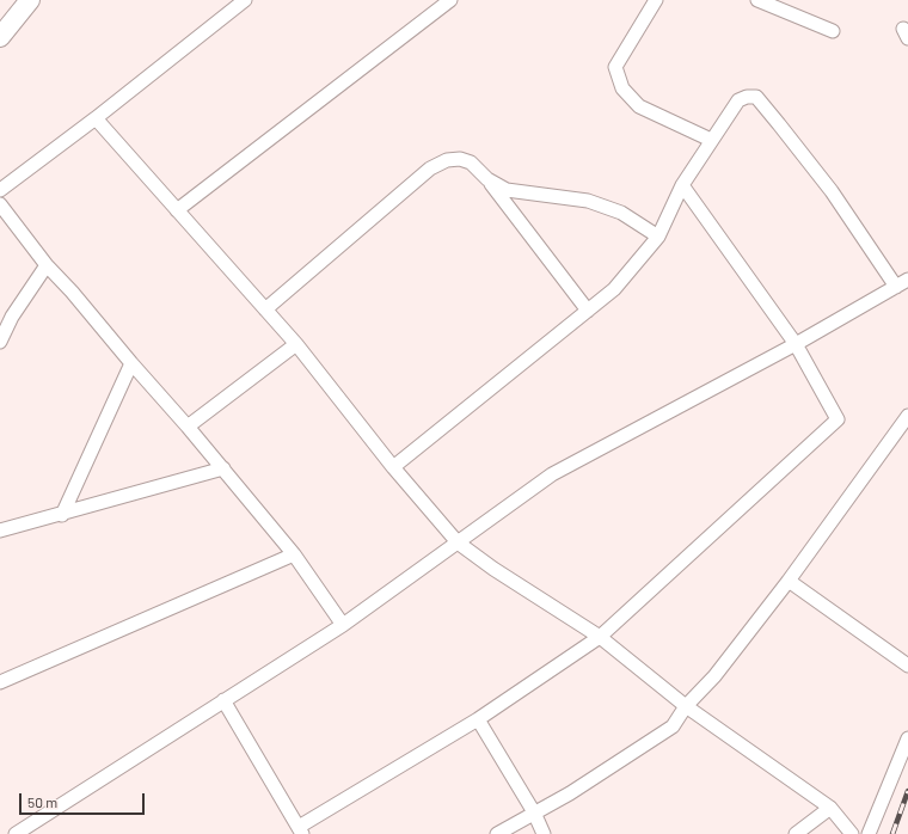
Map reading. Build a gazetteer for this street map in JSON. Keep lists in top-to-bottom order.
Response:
{
  "scale_bar": "50 m"
}
